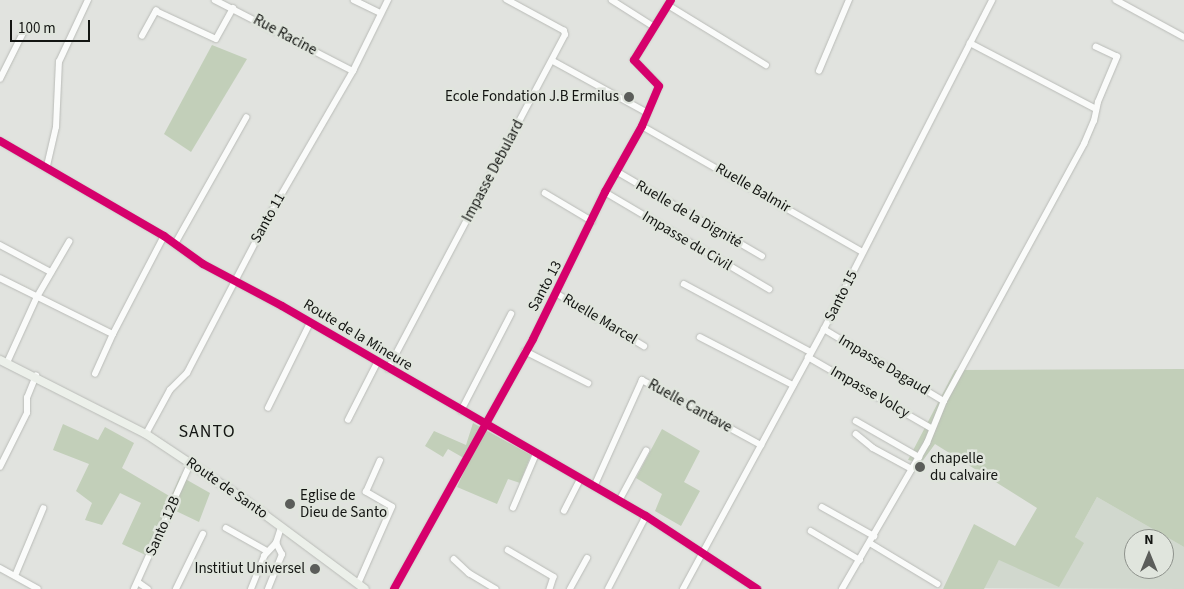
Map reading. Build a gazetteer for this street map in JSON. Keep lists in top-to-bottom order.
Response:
{
  "streets": {
    "main road": ["Route de Santo"],
    "street": [
      "Rue Racine",
      "Impasse Debulard",
      "Ruelle Balmir",
      "Ruelle de la Dignité",
      "Santo 11",
      "Impasse du Civil",
      "Santo 13",
      "Santo 15",
      "Ruelle Marcel",
      "Route de la Mineure",
      "Impasse Dagaud",
      "Impasse Volcy",
      "Ruelle Cantave",
      "Santo 12B"
    ]
  },
  "crossings": [
    ["Rue Racine", "Santo 11"],
    ["Impasse Debulard", "Route de la Mineure"],
    ["Ruelle Balmir", "Santo 13"],
    ["Ruelle Balmir", "Santo 15"],
    ["Ruelle de la Dignité", "Santo 13"],
    ["Santo 11", "Route de la Mineure"],
    ["Santo 11", "Route de Santo"],
    ["Impasse du Civil", "Santo 13"],
    ["Santo 13", "Ruelle Marcel"],
    ["Santo 13", "Route de la Mineure"],
    ["Santo 15", "Route de la Mineure"],
    ["Santo 15", "Impasse Dagaud"],
    ["Santo 15", "Impasse Volcy"],
    ["Santo 15", "Ruelle Cantave"],
    ["Route de la Mineure", "Ruelle Cantave"],
    ["Route de Santo", "Santo 12B"]
  ],
  "districts": ["SANTO"],
  "places": [
    "Ecole Fondation J.B Ermilus",
    "chapelle du calvaire",
    "Eglise de Dieu de Santo",
    "Institiut Universel"
  ],
  "scale_bar": "100 m",
  "north": "top"
}
